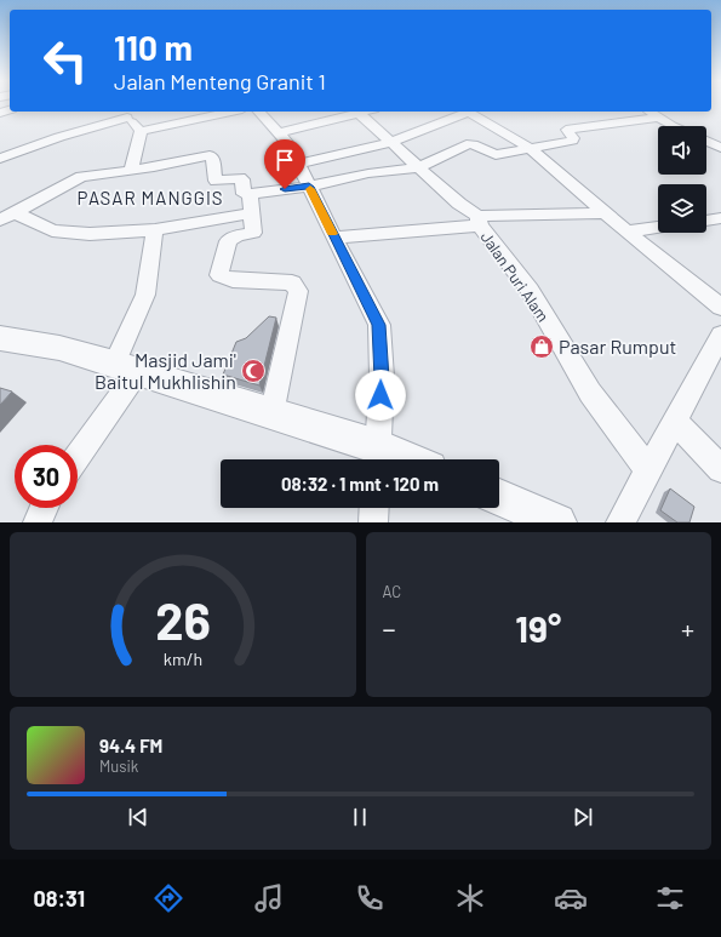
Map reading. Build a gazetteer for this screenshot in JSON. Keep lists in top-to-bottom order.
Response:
{
  "streets": {
    "street": ["Jalan Puri Alam"]
  },
  "districts": ["PASAR MANGGIS"],
  "places": {
    "shop": ["Pasar Rumput"],
    "mosque": ["Masjid Jami' Baitul Mukhlishin"]
  },
  "page": {
    "turn": ["110 m", "Jalan Menteng Granit 1"],
    "limit": "30",
    "trip": "08:32 · 1 mnt · 120 m",
    "tile": "AC",
    "heat": ["−", "19°", "+"],
    "song": ["94.4 FM", "Musik"],
    "tabs": "08:31",
    "gauge": ["26", "km/h"]
  }
}
